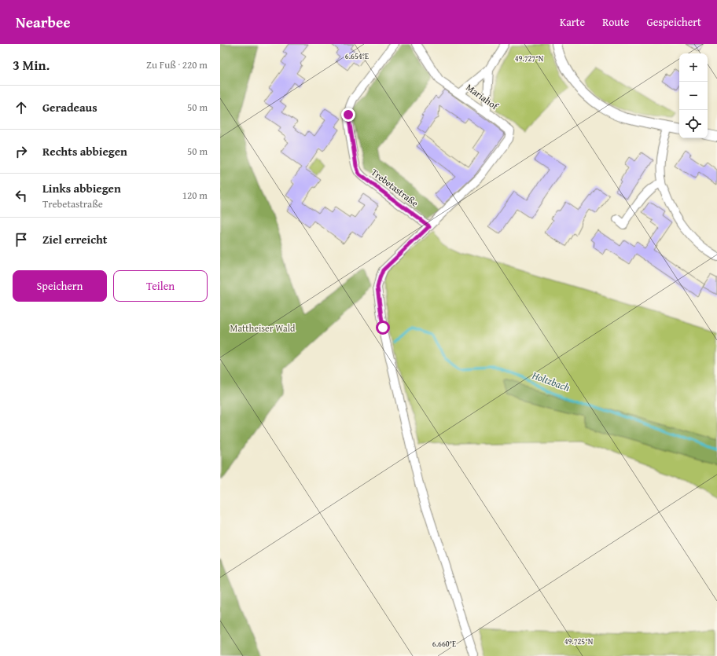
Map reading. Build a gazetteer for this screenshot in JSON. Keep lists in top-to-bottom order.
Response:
{
  "streets": {
    "street": ["Mariahof", "Trebetastraße"]
  },
  "crossings": [
    ["Mariahof", "Trebetastraße"]
  ],
  "water": ["Holtzbach"],
  "parks": ["Mattheiser Wald"],
  "page": {
    "header": "Nearbee",
    "nav": ["Karte", "Route", "Gespeichert"],
    "heading": ["3 Min.", "Zu Fuß · 220 m"],
    "map_buttons": ["+", "−"],
    "list": [
      ["Geradeaus", "50 m"],
      ["Rechts abbiegen", "50 m"],
      ["Links abbiegen", "Trebetastraße", "120 m"],
      "Ziel erreicht"
    ],
    "buttons": ["Speichern", "Teilen"]
  },
  "coordinates": [
    "6.654°E",
    "49.727°N",
    "49.725°N",
    "6.660°E"
  ]
}
